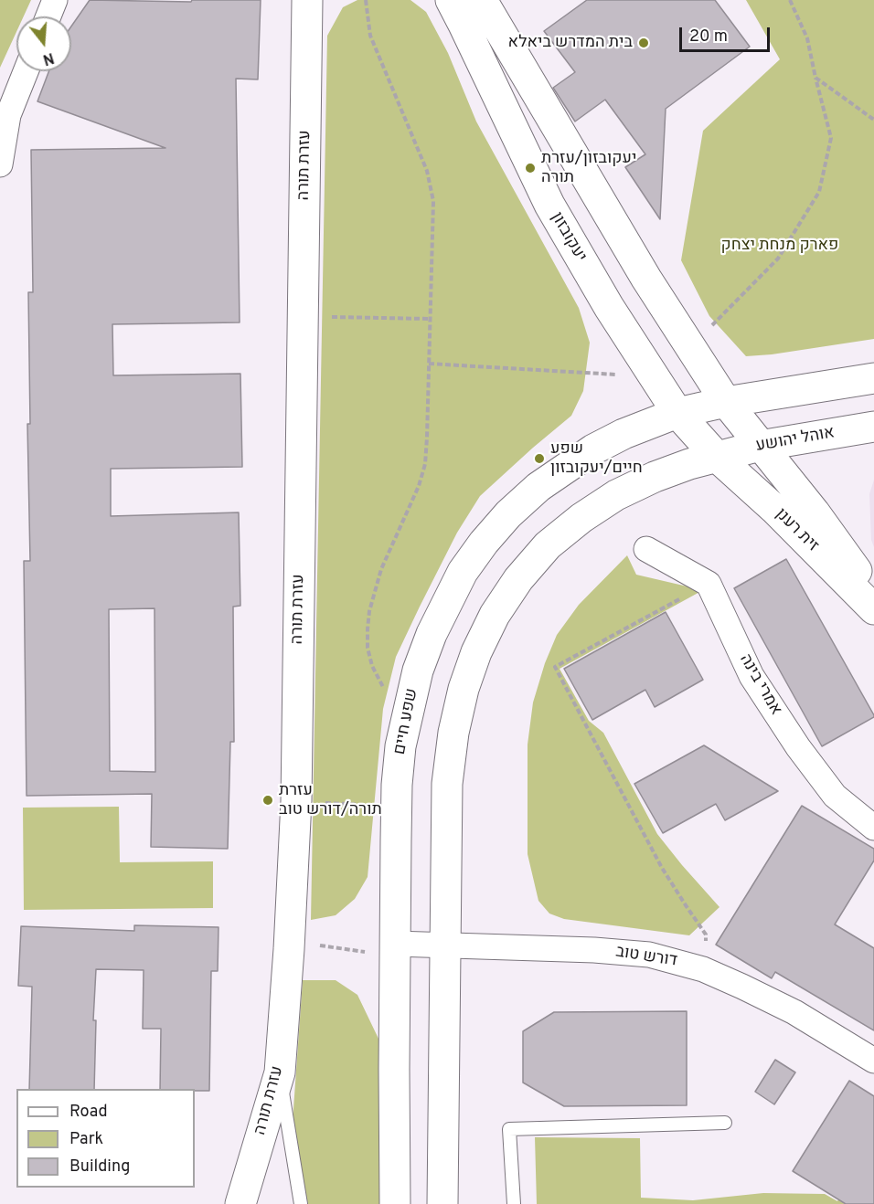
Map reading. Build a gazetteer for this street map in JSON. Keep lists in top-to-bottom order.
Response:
{
  "streets": {
    "street": [
      "עזרת תורה",
      "יעקובזון",
      "אוהל יהושע",
      "זית רענן",
      "אמרי בינה",
      "שפע חיים",
      "דורש טוב"
    ]
  },
  "crossings": [
    ["יעקובזון", "אוהל יהושע"],
    ["יעקובזון", "זית רענן"],
    ["יעקובזון", "שפע חיים"],
    ["אוהל יהושע", "זית רענן"],
    ["שפע חיים", "דורש טוב"]
  ],
  "parks": ["פארק מנחת יצחק"],
  "places": [
    "בית המדרש ביאלא",
    "יעקובזון/עזרת תורה",
    "שפע חיים/יעקובזון",
    "עזרת תורה/דורש טוב"
  ],
  "legend": ["Road", "Park", "Building"],
  "scale_bar": "20 m",
  "north": "bottom"
}
